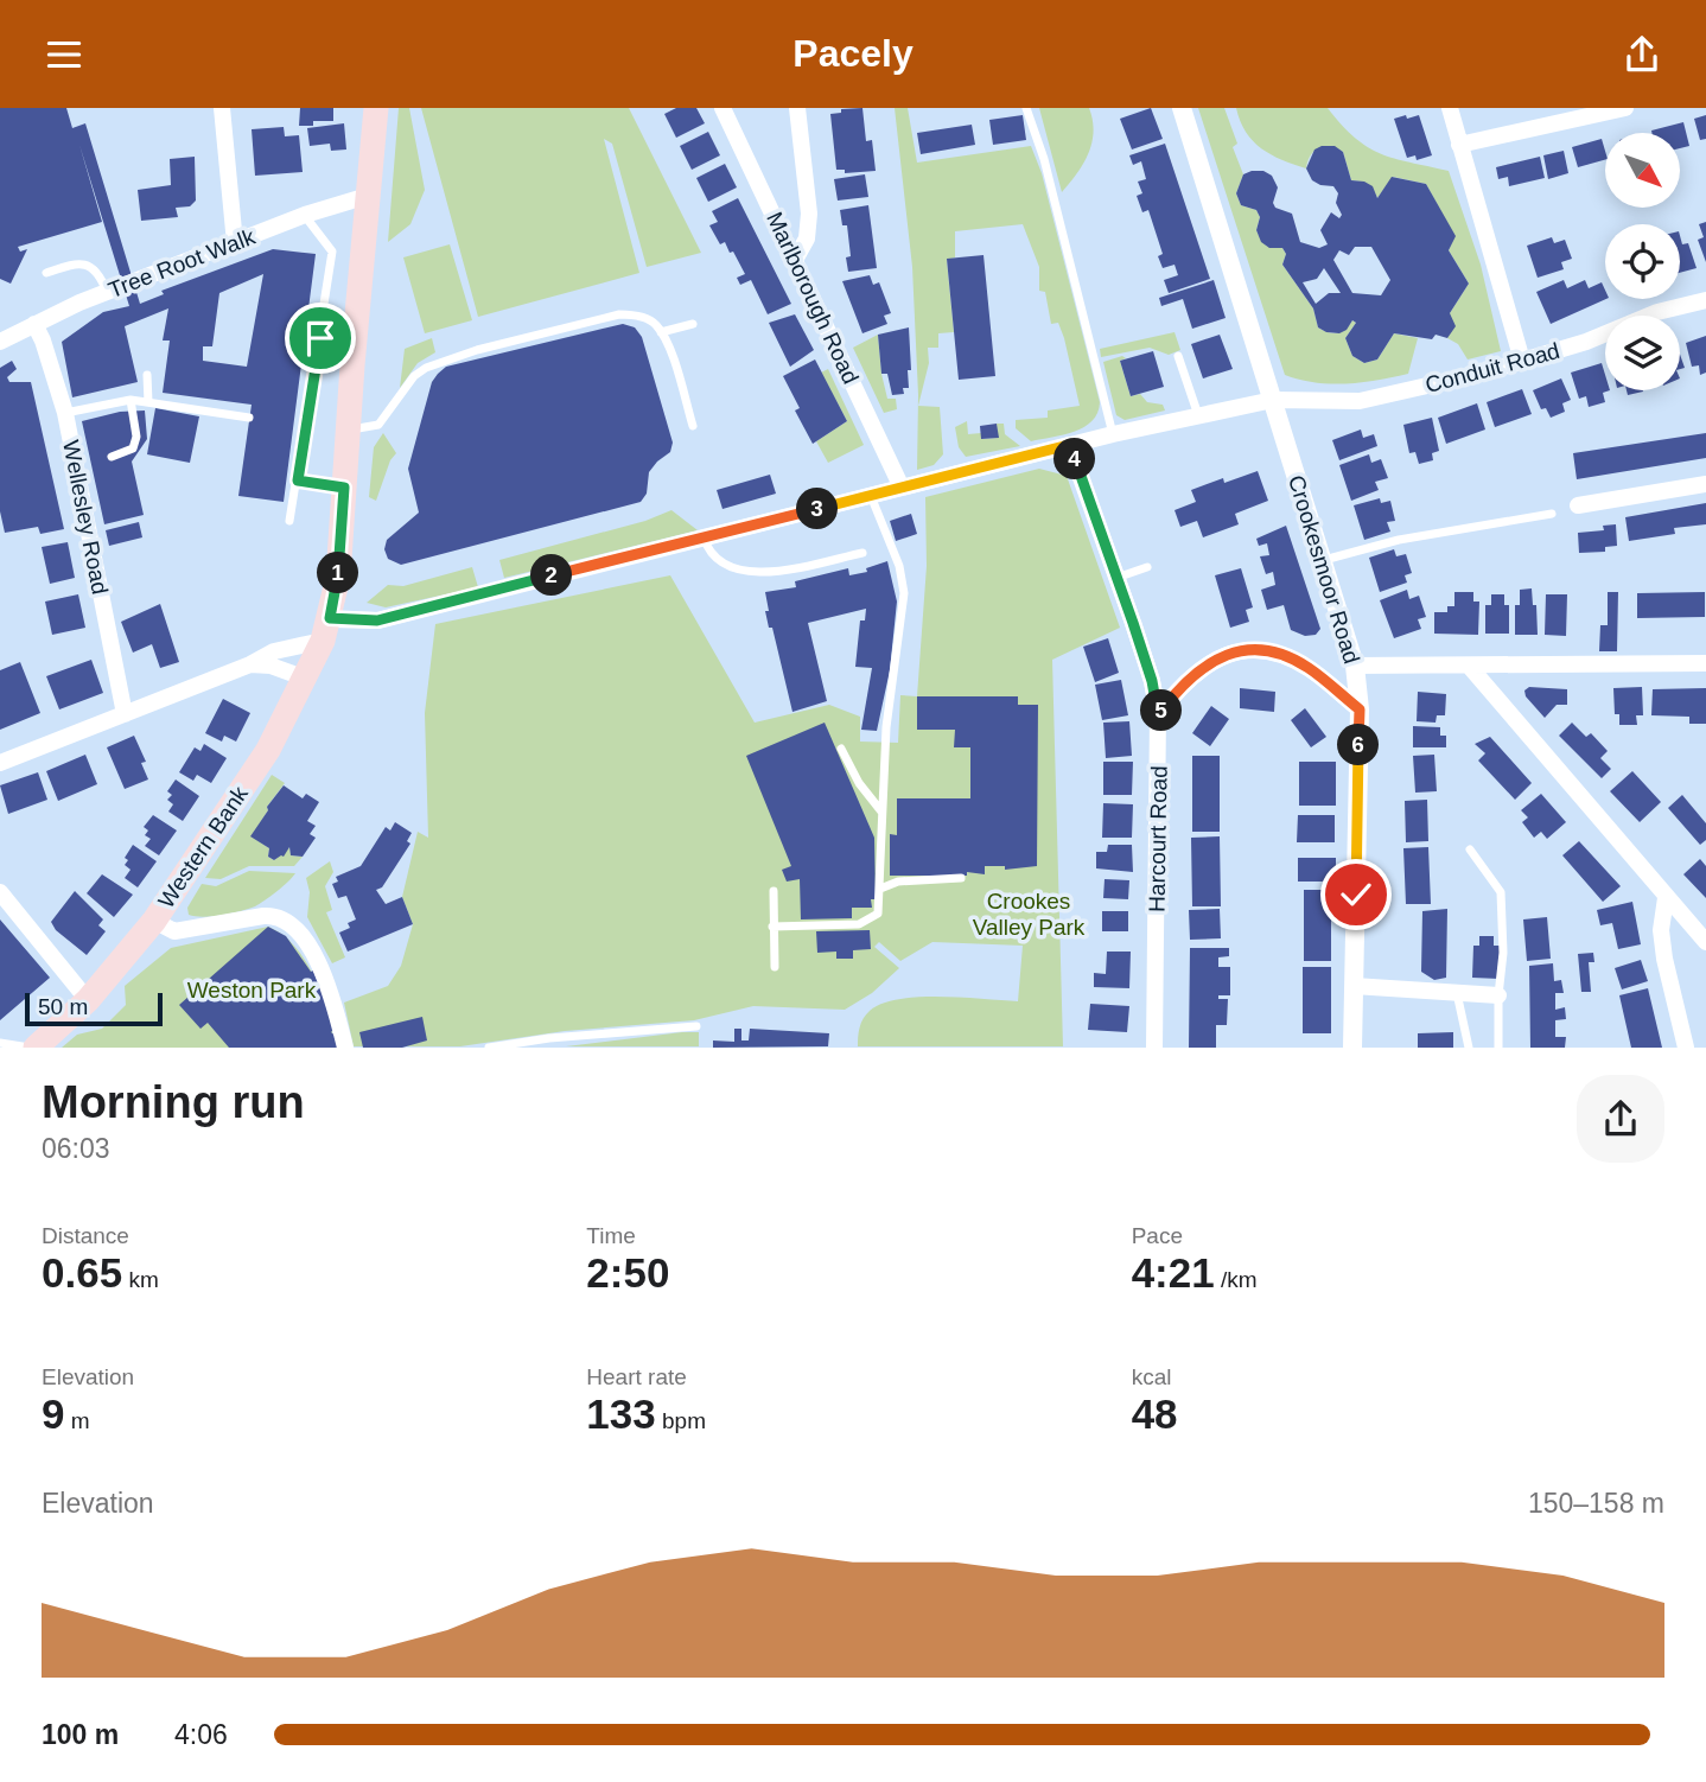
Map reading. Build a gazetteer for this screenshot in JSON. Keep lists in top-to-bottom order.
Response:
{
  "streets": {
    "main road": ["Western Bank"],
    "street": [
      "Tree Root Walk",
      "Marlborough Road",
      "Conduit Road",
      "Wellesley Road",
      "Crookesmoor Road",
      "Harcourt Road"
    ]
  },
  "crossings": [
    ["Tree Root Walk", "Wellesley Road"],
    ["Tree Root Walk", "Western Bank"],
    ["Marlborough Road", "Conduit Road"],
    ["Conduit Road", "Wellesley Road"],
    ["Conduit Road", "Crookesmoor Road"],
    ["Conduit Road", "Harcourt Road"],
    ["Conduit Road", "Western Bank"]
  ],
  "parks": ["Crookes Valley Park", "Weston Park"],
  "scale_bar": "50 m",
  "north": "bottom right",
  "page": {
    "header": "Pacely",
    "pins": [
      "4",
      "3",
      "1",
      "2",
      "5",
      "6"
    ],
    "scale": "50 m",
    "heading": ["Morning run", "06:03"],
    "stats": [
      ["Distance", "0.65 km"],
      ["Time", "2:50"],
      ["Pace", "4:21 /km"],
      ["Elevation", "9 m"],
      ["Heart rate", "133 bpm"],
      ["kcal", "48"]
    ],
    "chart": ["Elevation", "150–158 m"],
    "list": [
      {
        "name": "100 m",
        "note": "4:06"
      }
    ]
  }
}
